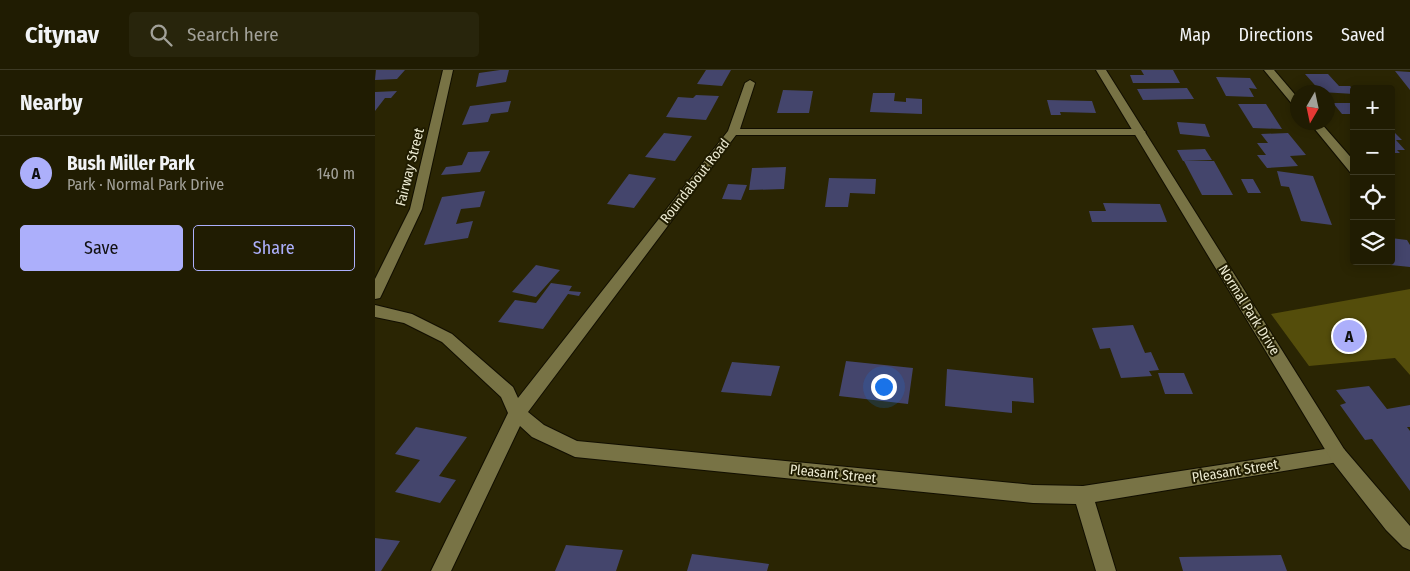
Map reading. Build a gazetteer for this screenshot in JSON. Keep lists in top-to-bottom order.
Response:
{
  "streets": {
    "street": [
      "Fairway Street",
      "Roundabout Road",
      "Normal Park Drive",
      "Pleasant Street"
    ]
  },
  "crossings": [
    ["Roundabout Road", "Normal Park Drive"],
    ["Roundabout Road", "Pleasant Street"],
    ["Normal Park Drive", "Pleasant Street"]
  ],
  "north": "bottom",
  "page": {
    "header": "Citynav",
    "search": "Search here",
    "nav": ["Map", "Directions", "Saved"],
    "heading": "Nearby",
    "map_buttons": ["+", "−"],
    "list": [
      {
        "mark": "A",
        "name": "Bush Miller Park",
        "note": "Park · Normal Park Drive",
        "value": "140 m"
      }
    ],
    "buttons": ["Save", "Share"],
    "pins": "A"
  }
}
